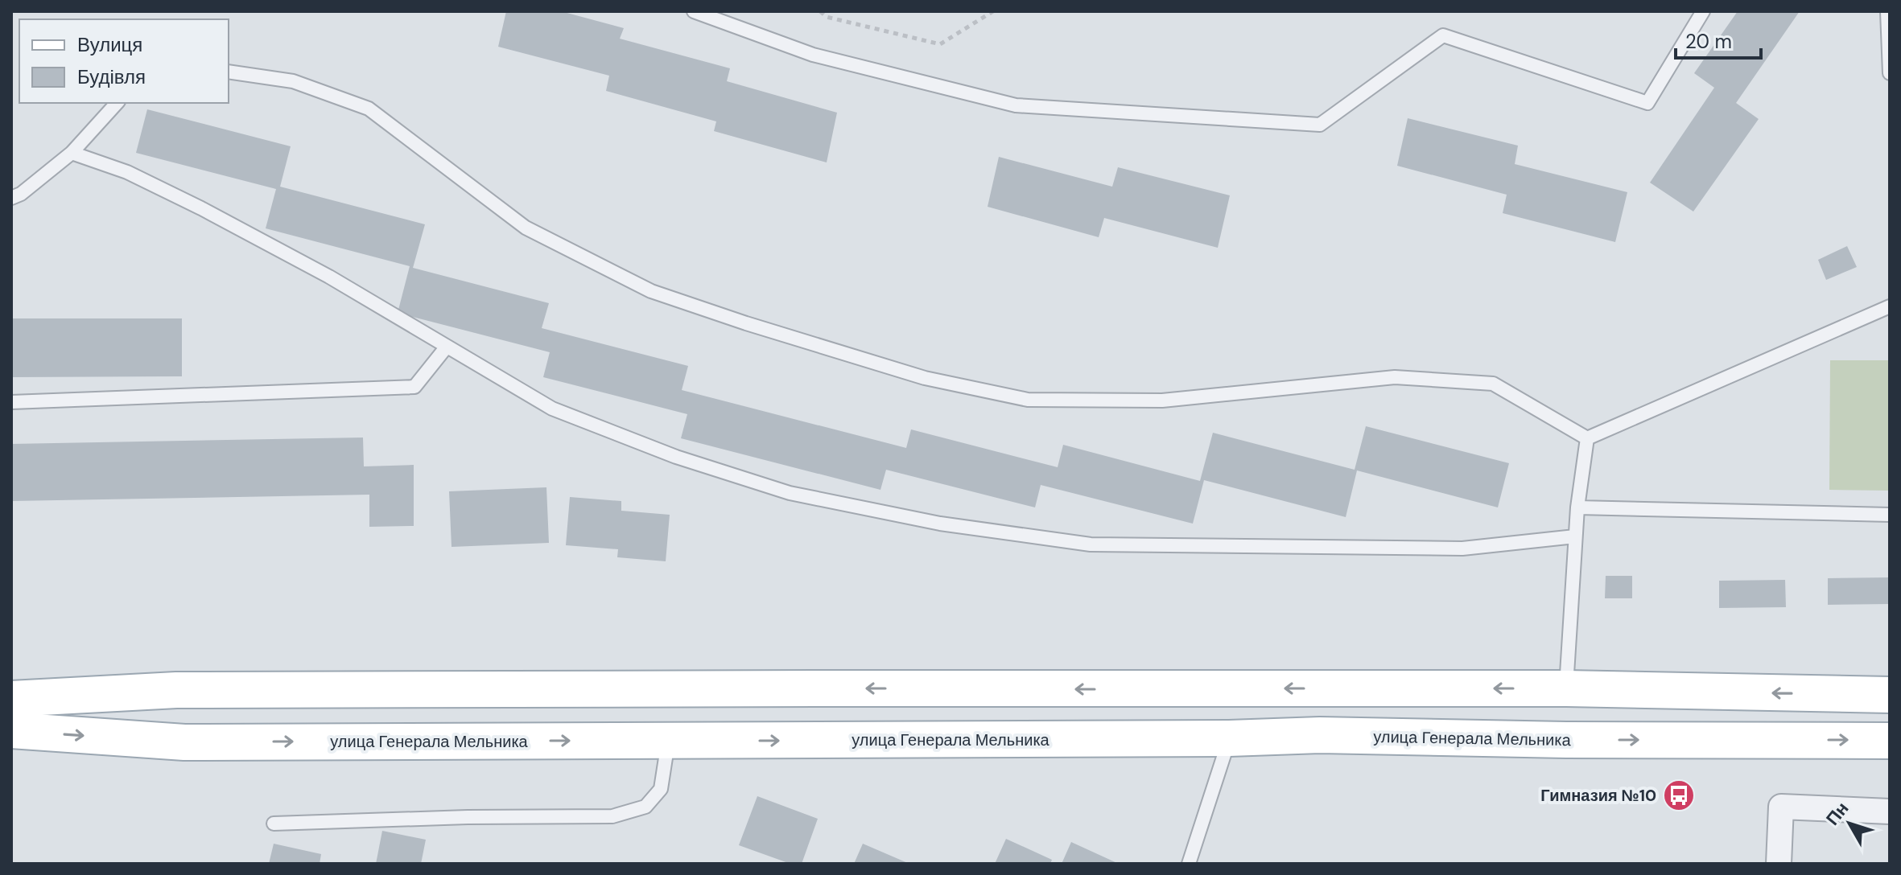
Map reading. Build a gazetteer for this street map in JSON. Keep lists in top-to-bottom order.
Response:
{
  "streets": {
    "main road": ["улица Генерала Мельника"]
  },
  "places": {
    "bus stop": ["Гимназия №10"]
  },
  "legend": ["Вулиця", "Будівля"],
  "scale_bar": "20 m",
  "north": "top left"
}
